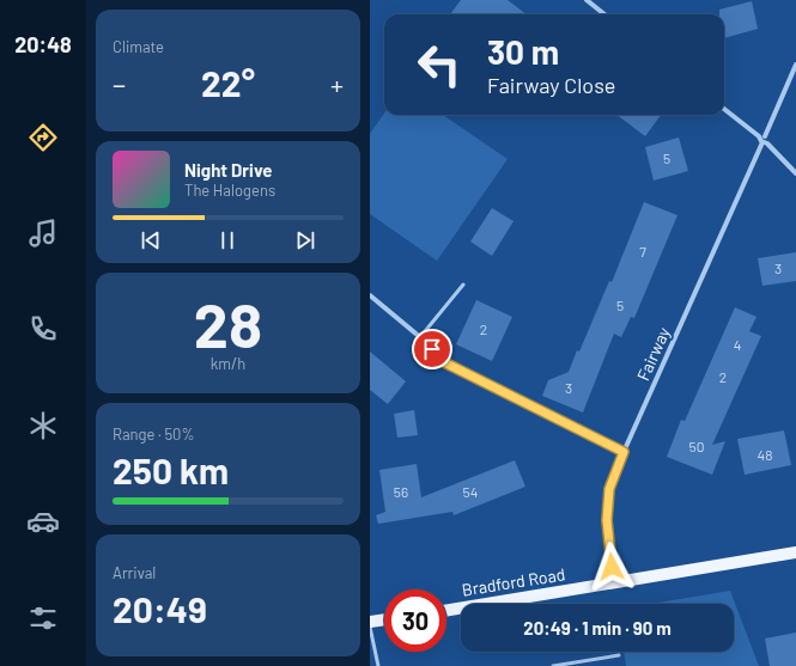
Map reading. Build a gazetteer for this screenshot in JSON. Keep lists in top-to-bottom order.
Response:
{
  "streets": {
    "main road": ["Bradford Road"],
    "street": ["Fairway"]
  },
  "crossings": [
    ["Fairway", "Bradford Road"]
  ],
  "house_numbers": [
    "5",
    "7",
    "3",
    "5",
    "2",
    "4",
    "2",
    "3",
    "50",
    "48",
    "56",
    "54"
  ],
  "page": {
    "tabs": "20:48",
    "tile": [
      "Climate",
      ["28", "km/h"],
      ["Range · 50%", "250 km"],
      ["Arrival", "20:49"]
    ],
    "turn": ["30 m", "Fairway Close"],
    "heat": ["−", "22°", "+"],
    "song": ["Night Drive", "The Halogens"],
    "limit": "30",
    "trip": "20:49 · 1 min · 90 m"
  }
}
